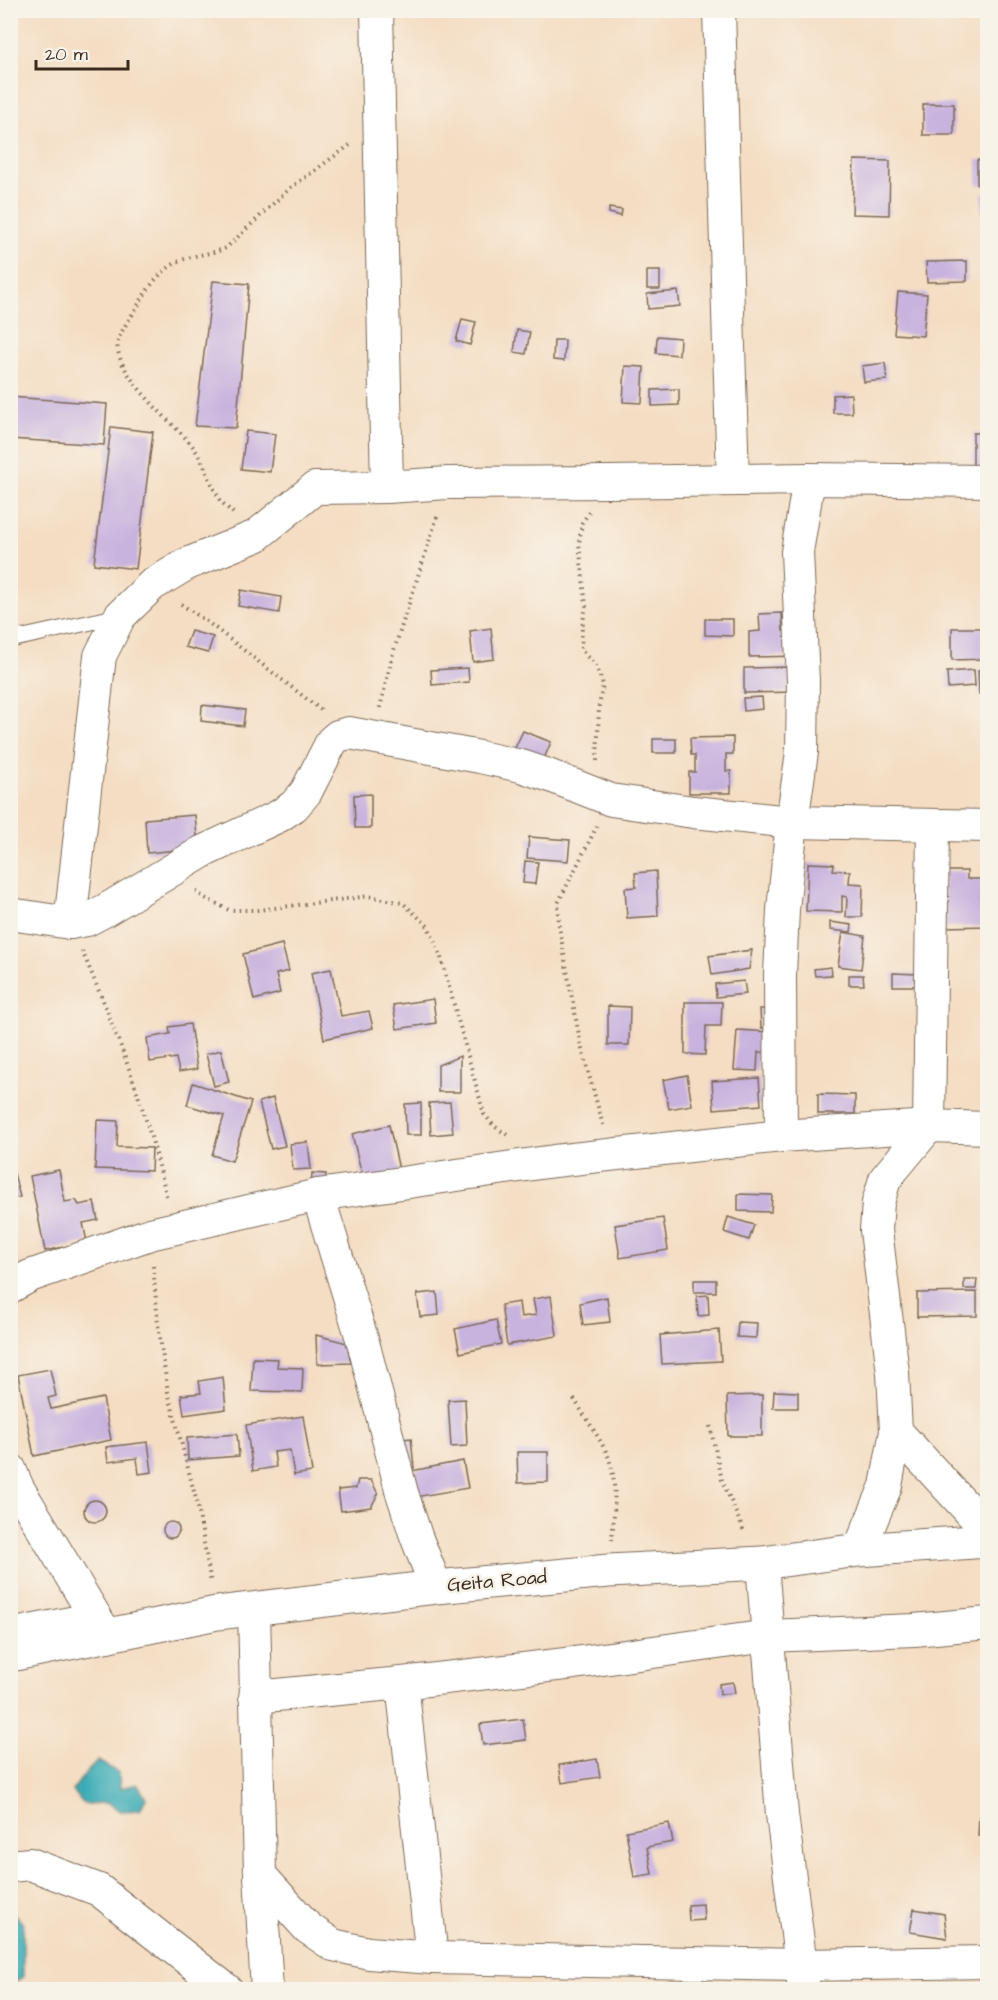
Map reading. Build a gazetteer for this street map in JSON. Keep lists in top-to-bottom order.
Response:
{
  "streets": {
    "highway": ["Geita Road"]
  },
  "scale_bar": "20 m"
}
